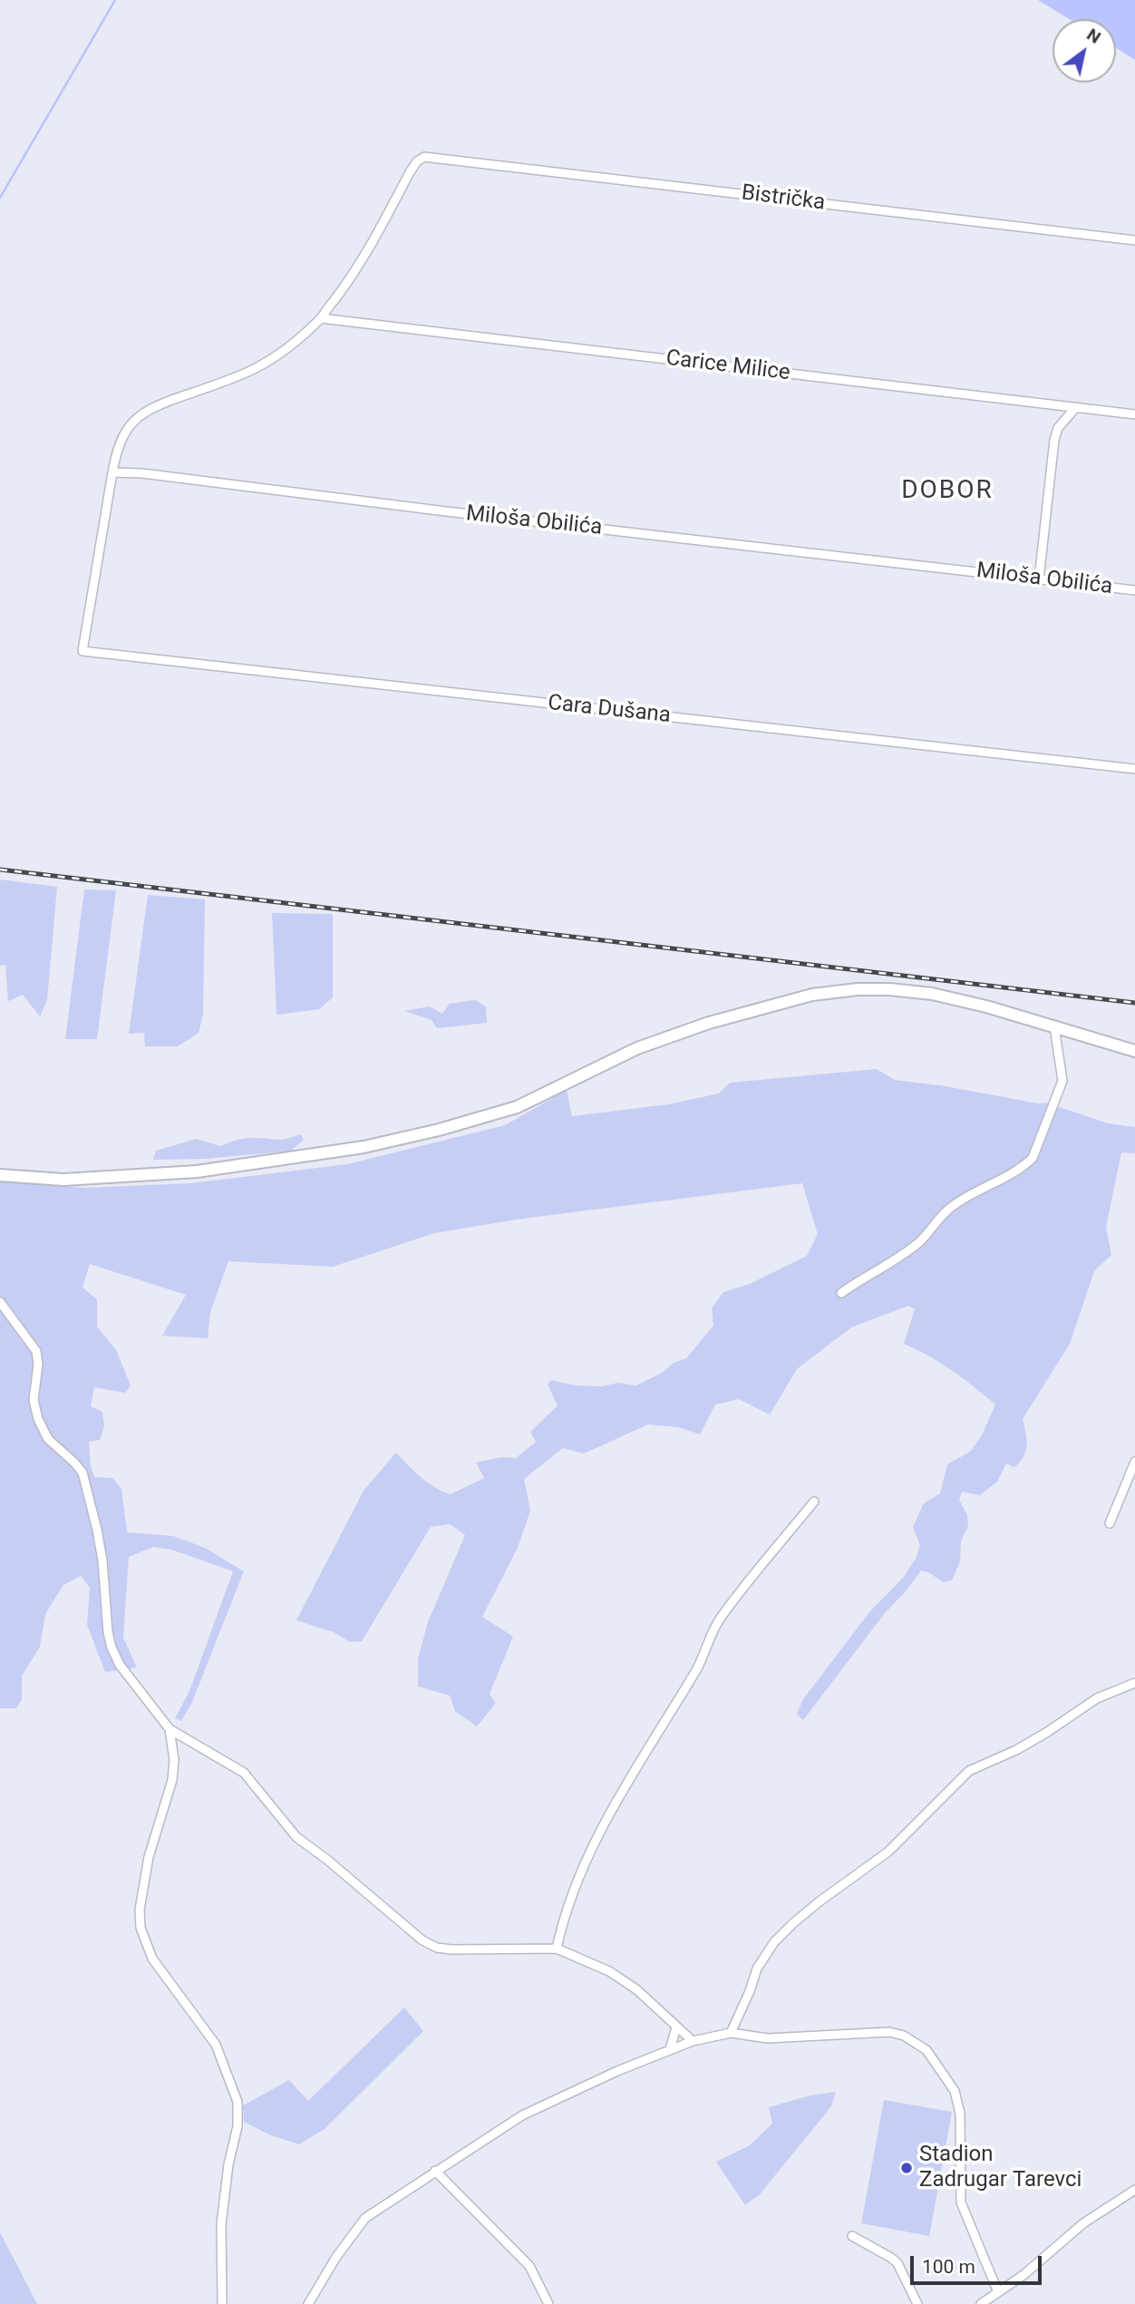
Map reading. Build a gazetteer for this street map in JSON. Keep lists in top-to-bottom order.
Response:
{
  "streets": {
    "street": [
      "Bistrička",
      "Carice Milice",
      "Miloša Obilića",
      "Cara Dušana"
    ]
  },
  "crossings": [
    ["Bistrička", "Carice Milice"],
    ["Miloša Obilića", "Cara Dušana"]
  ],
  "districts": ["DOBOR"],
  "places": ["Stadion Zadrugar Tarevci"],
  "scale_bar": "100 m",
  "north": "top right"
}
